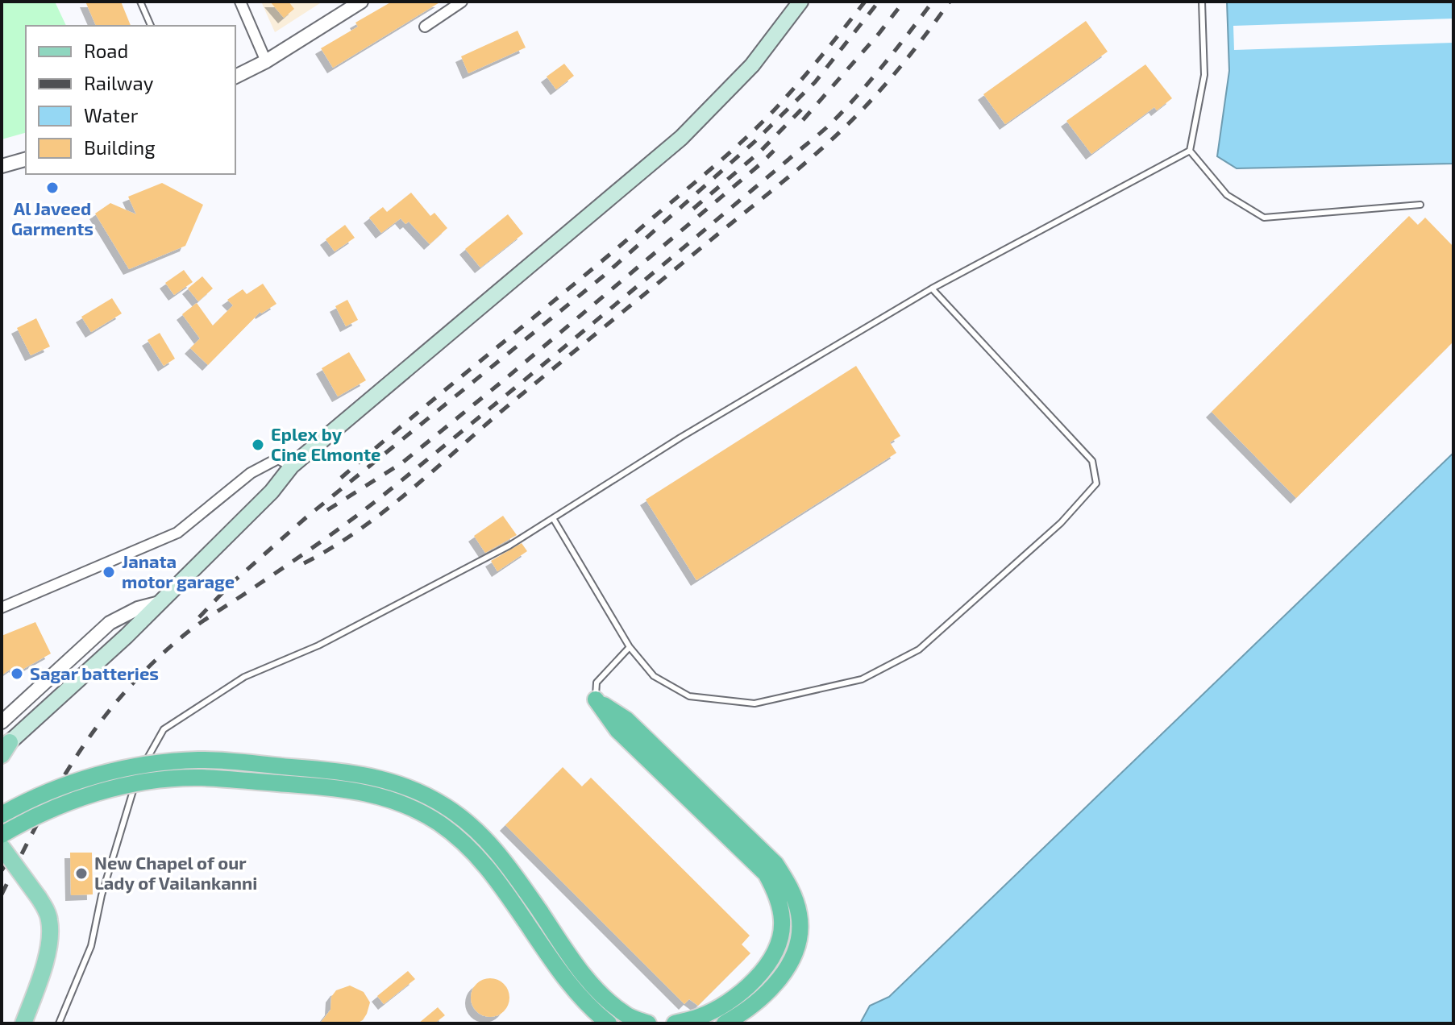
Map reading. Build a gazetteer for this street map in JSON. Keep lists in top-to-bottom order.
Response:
{
  "places": [
    "Al Javeed Garments",
    "Eplex by Cine Elmonte",
    "Janata motor garage",
    "Sagar batteries",
    "New Chapel of our Lady of Vailankanni"
  ],
  "legend": [
    "Road",
    "Railway",
    "Water",
    "Building"
  ]
}
